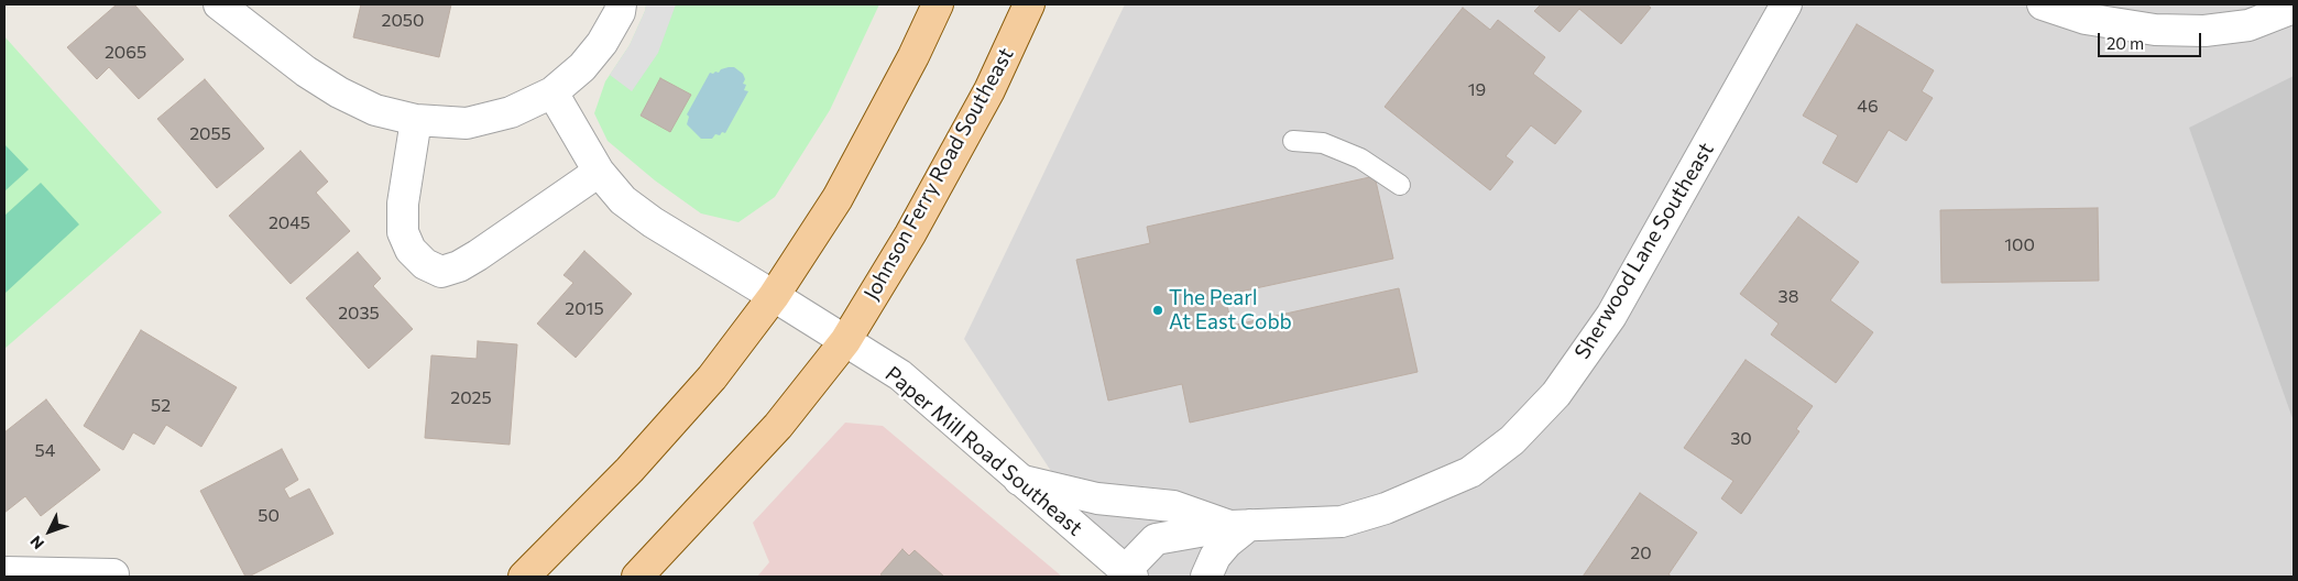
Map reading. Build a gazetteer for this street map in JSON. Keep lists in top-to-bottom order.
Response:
{
  "streets": {
    "main road": ["Johnson Ferry Road Southeast"],
    "street": ["Sherwood Lane Southeast", "Paper Mill Road Southeast"]
  },
  "crossings": [
    ["Johnson Ferry Road Southeast", "Paper Mill Road Southeast"],
    ["Sherwood Lane Southeast", "Paper Mill Road Southeast"]
  ],
  "places": ["The Pearl At East Cobb"],
  "house_numbers": [
    "2050",
    "2065",
    "19",
    "46",
    "2055",
    "2045",
    "100",
    "38",
    "2015",
    "2035",
    "2025",
    "52",
    "30",
    "54",
    "50",
    "20"
  ],
  "scale_bar": "20 m",
  "north": "bottom left"
}
